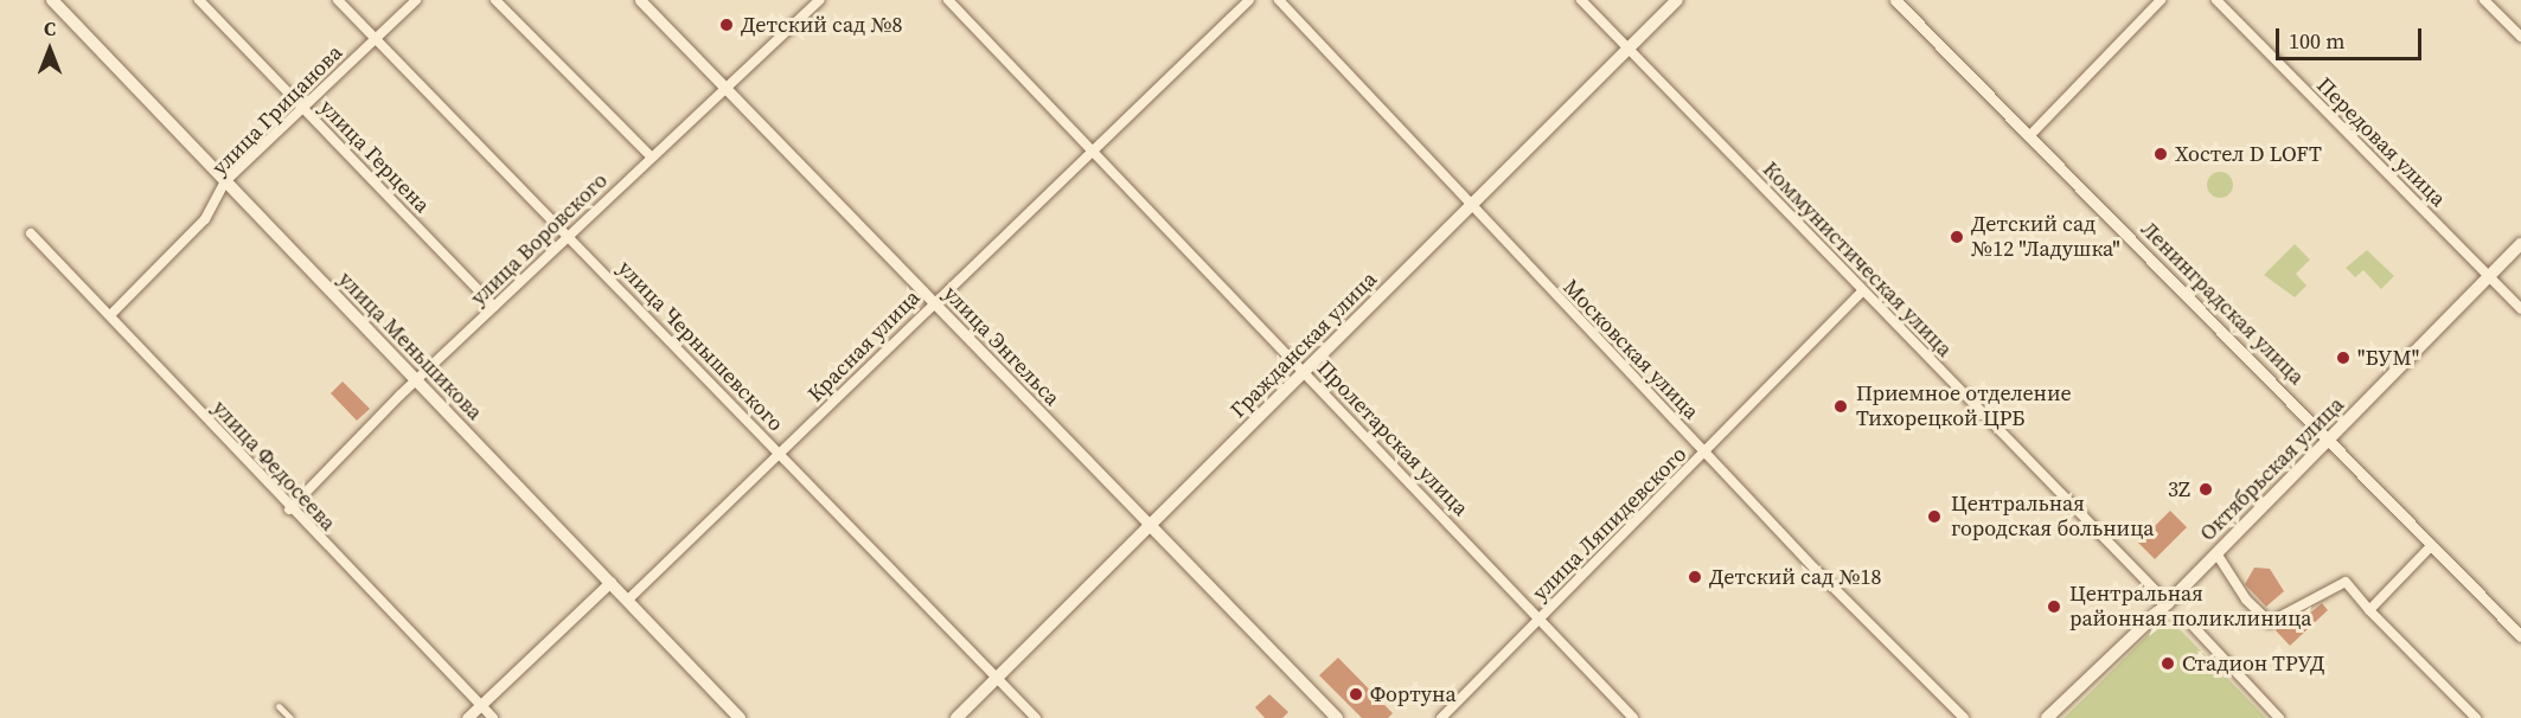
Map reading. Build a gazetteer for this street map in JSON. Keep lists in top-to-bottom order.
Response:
{
  "streets": {
    "main road": [
      "Гражданская улица",
      "улица Меньшикова",
      "улица Энгельса",
      "Октябрьская улица"
    ],
    "street": [
      "улица Грицанова",
      "Передовая улица",
      "улица Герцена",
      "улица Воровского",
      "Коммунистическая улица",
      "Ленинградская улица",
      "улица Чернышевского",
      "Красная улица",
      "Московская улица",
      "Пролетарская улица",
      "улица Федосеева",
      "улица Ляпидевского"
    ]
  },
  "crossings": [
    ["улица Грицанова", "улица Герцена"],
    ["улица Грицанова", "улица Меньшикова"],
    ["улица Грицанова", "улица Чернышевского"],
    ["улица Грицанова", "улица Федосеева"],
    ["Передовая улица", "Октябрьская улица"],
    ["улица Герцена", "улица Воровского"],
    ["улица Воровского", "улица Меньшикова"],
    ["улица Воровского", "улица Чернышевского"],
    ["улица Воровского", "улица Энгельса"],
    ["улица Воровского", "улица Федосеева"],
    ["Коммунистическая улица", "Гражданская улица"],
    ["Коммунистическая улица", "Октябрьская улица"],
    ["Коммунистическая улица", "улица Ляпидевского"],
    ["Ленинградская улица", "Октябрьская улица"],
    ["Гражданская улица", "улица Чернышевского"],
    ["Гражданская улица", "улица Энгельса"],
    ["Гражданская улица", "Московская улица"],
    ["Гражданская улица", "Пролетарская улица"],
    ["улица Меньшикова", "Красная улица"],
    ["улица Чернышевского", "Красная улица"],
    ["Красная улица", "улица Энгельса"],
    ["Красная улица", "Пролетарская улица"],
    ["Московская улица", "улица Ляпидевского"],
    ["Пролетарская улица", "улица Ляпидевского"]
  ],
  "places": [
    "Детский сад №8",
    "Хостел D LOFT",
    "Детский сад №12 \"Ладушка\"",
    "\"БУМ\"",
    "Приемное отделение Тихорецкой ЦРБ",
    "3Z",
    "Центральная городская больница",
    "Детский сад №18",
    "Центральная районная поликлиница",
    "Стадион ТРУД",
    "Фортуна"
  ],
  "scale_bar": "100 m",
  "north": "top"
}
